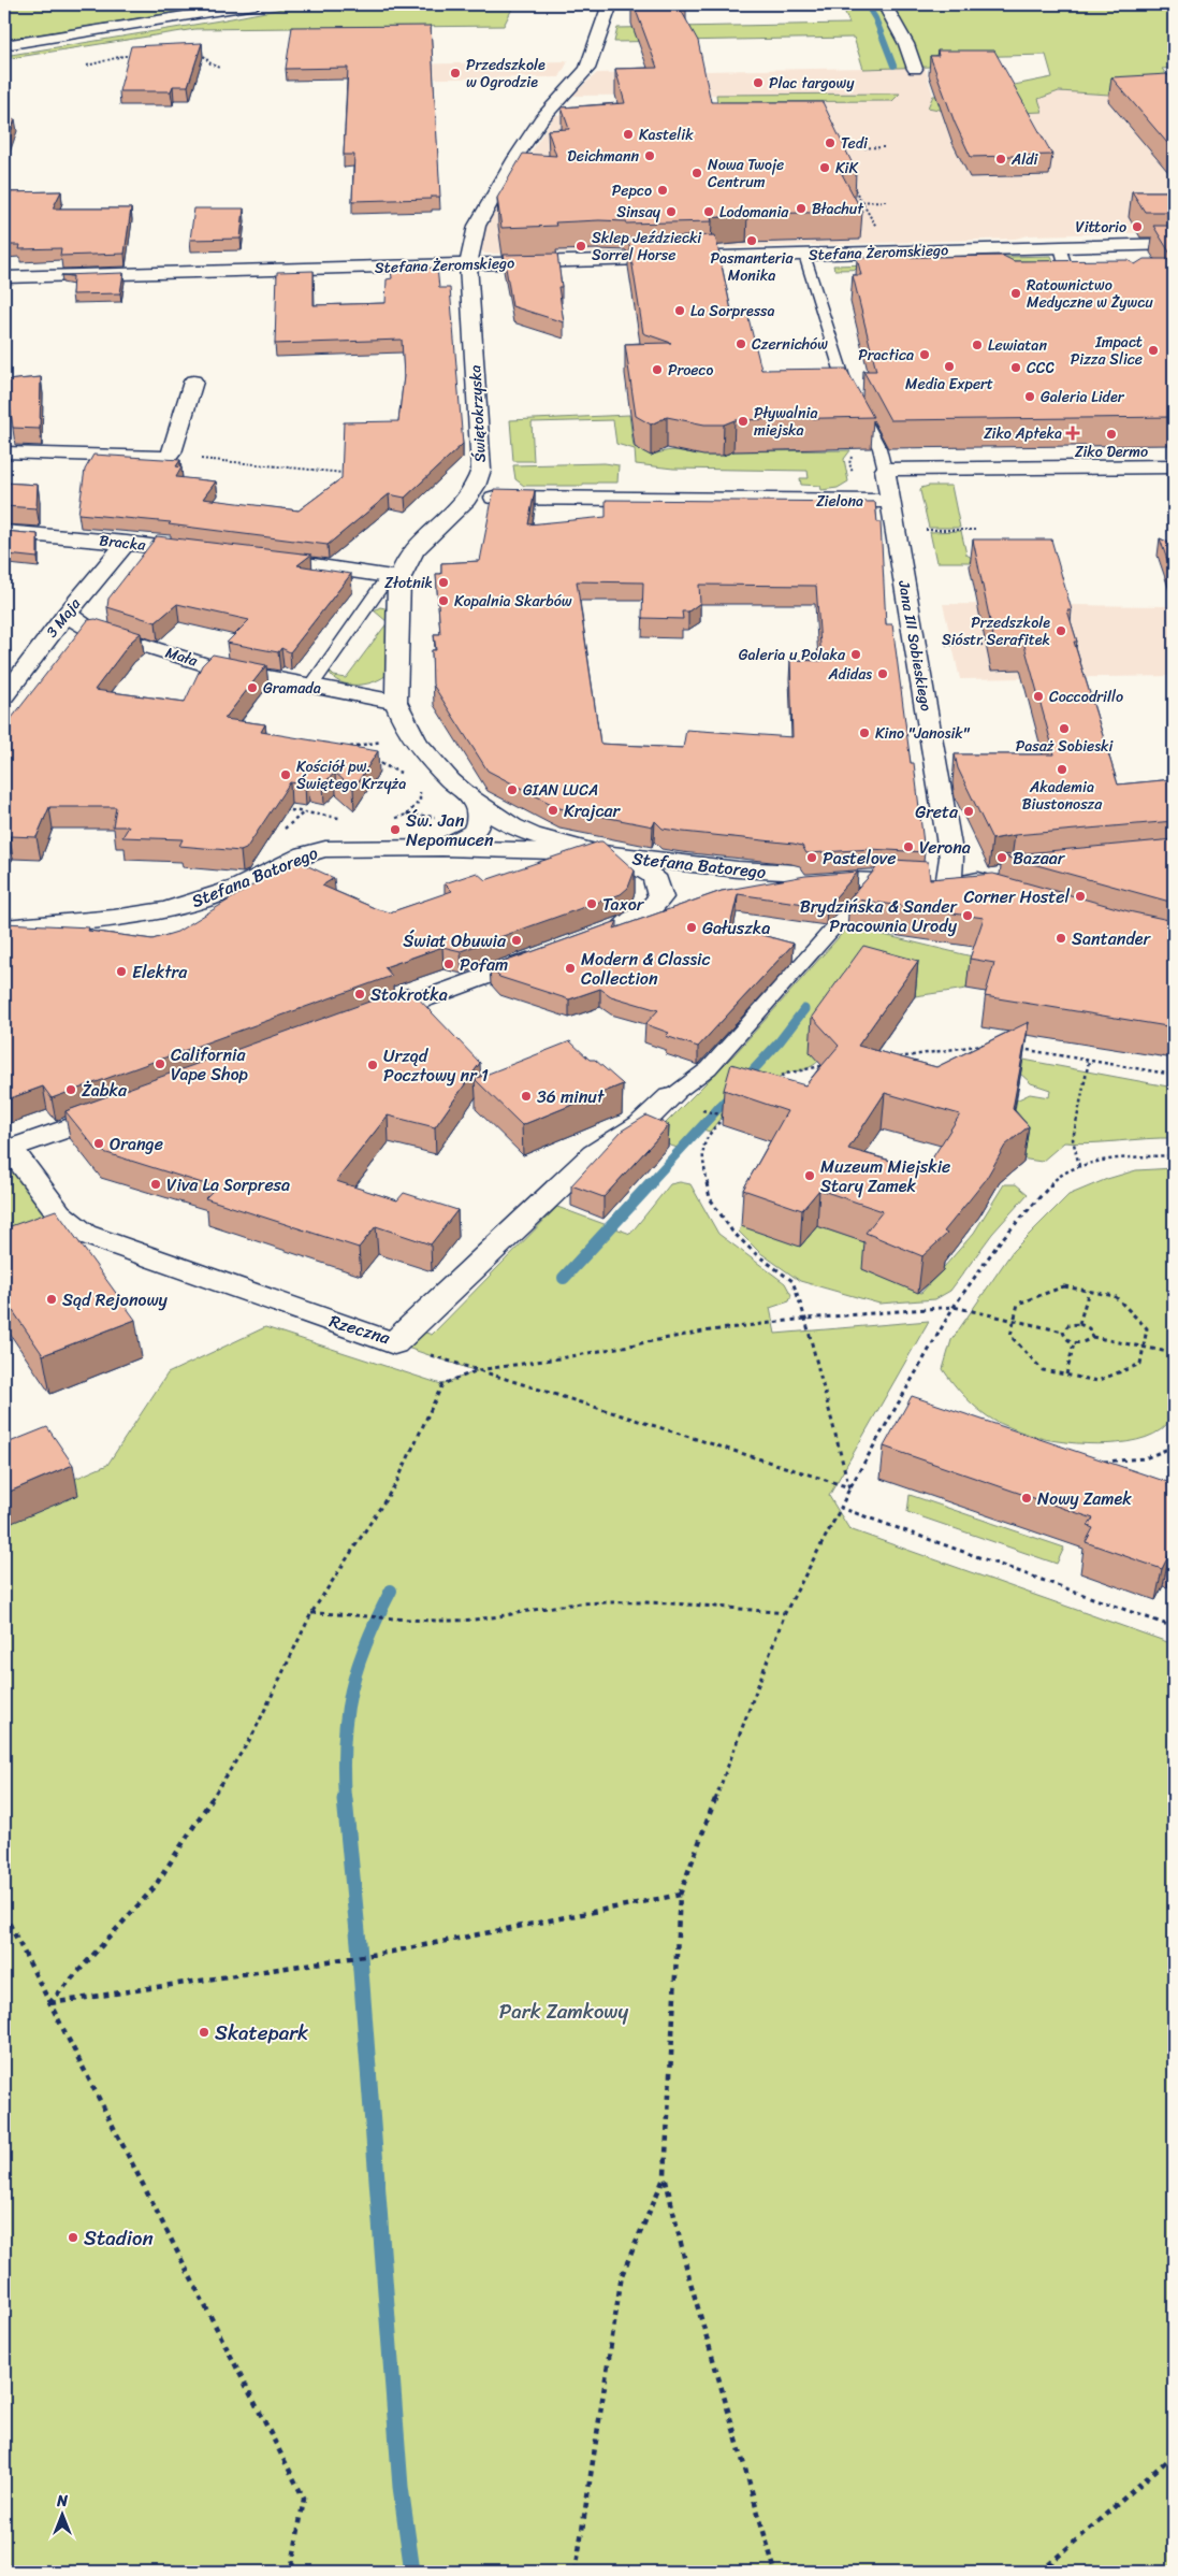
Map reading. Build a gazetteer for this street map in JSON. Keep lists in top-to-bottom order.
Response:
{
  "streets": {
    "street": [
      "Stefana Żeromskiego",
      "Świętokrzyska",
      "Zielona",
      "Bracka",
      "3 Maja",
      "Jana III Sobieskiego",
      "Mała",
      "Stefana Batorego",
      "Rzeczna"
    ]
  },
  "crossings": [
    ["Stefana Żeromskiego", "Świętokrzyska"],
    ["Świętokrzyska", "Zielona"],
    ["Świętokrzyska", "Mała"],
    ["Świętokrzyska", "Stefana Batorego"],
    ["Zielona", "Jana III Sobieskiego"],
    ["Bracka", "3 Maja"],
    ["3 Maja", "Mała"]
  ],
  "parks": ["Park Zamkowy"],
  "places": {
    "other": [
      "Przedszkole w Ogrodzie",
      "Plac targowy",
      "Kastelik",
      "Tedi",
      "Deichmann",
      "Aldi",
      "KiK",
      "Nowa Twoje Centrum",
      "Pepco",
      "Błachut",
      "Sinsay",
      "Lodomania",
      "Vittorio",
      "Pasmanteria Monika",
      "Sklep Jeździecki Sorrel Horse",
      "Ratownictwo Medyczne w Żywcu",
      "La Sorpressa",
      "Czernichów",
      "Lewiatan",
      "Impact Pizza Slice",
      "Practica",
      "Media Expert",
      "CCC",
      "Proeco",
      "Galeria Lider",
      "Pływalnia miejska",
      "Ziko Dermo",
      "Złotnik",
      "Kopalnia Skarbów",
      "Przedszkole Sióstr Serafitek",
      "Galeria u Polaka",
      "Adidas",
      "Gramada",
      "Coccodrillo",
      "Pasaż Sobieski",
      "Kino \"Janosik\"",
      "Akademia Biustonosza",
      "Kościół pw. Świętego Krzyża",
      "GIAN LUCA",
      "Krajcar",
      "Greta",
      "Św. Jan Nepomucen",
      "Verona",
      "Pastelove",
      "Bazaar",
      "Corner Hostel",
      "Taxor",
      "Brydzińska & Sander Pracownia Urody",
      "Gałuszka",
      "Santander",
      "Świat Obuwia",
      "Pofam",
      "Modern & Classic Collection",
      "Elektra",
      "Stokrotka",
      "California Vape Shop",
      "Urząd Pocztowy nr 1",
      "Żabka",
      "36 minut",
      "Orange",
      "Muzeum Miejskie Stary Zamek",
      "Viva La Sorpresa",
      "Sąd Rejonowy",
      "Nowy Zamek",
      "Skatepark",
      "Stadion"
    ],
    "health": ["Ziko Apteka"]
  },
  "north": "top"
}
